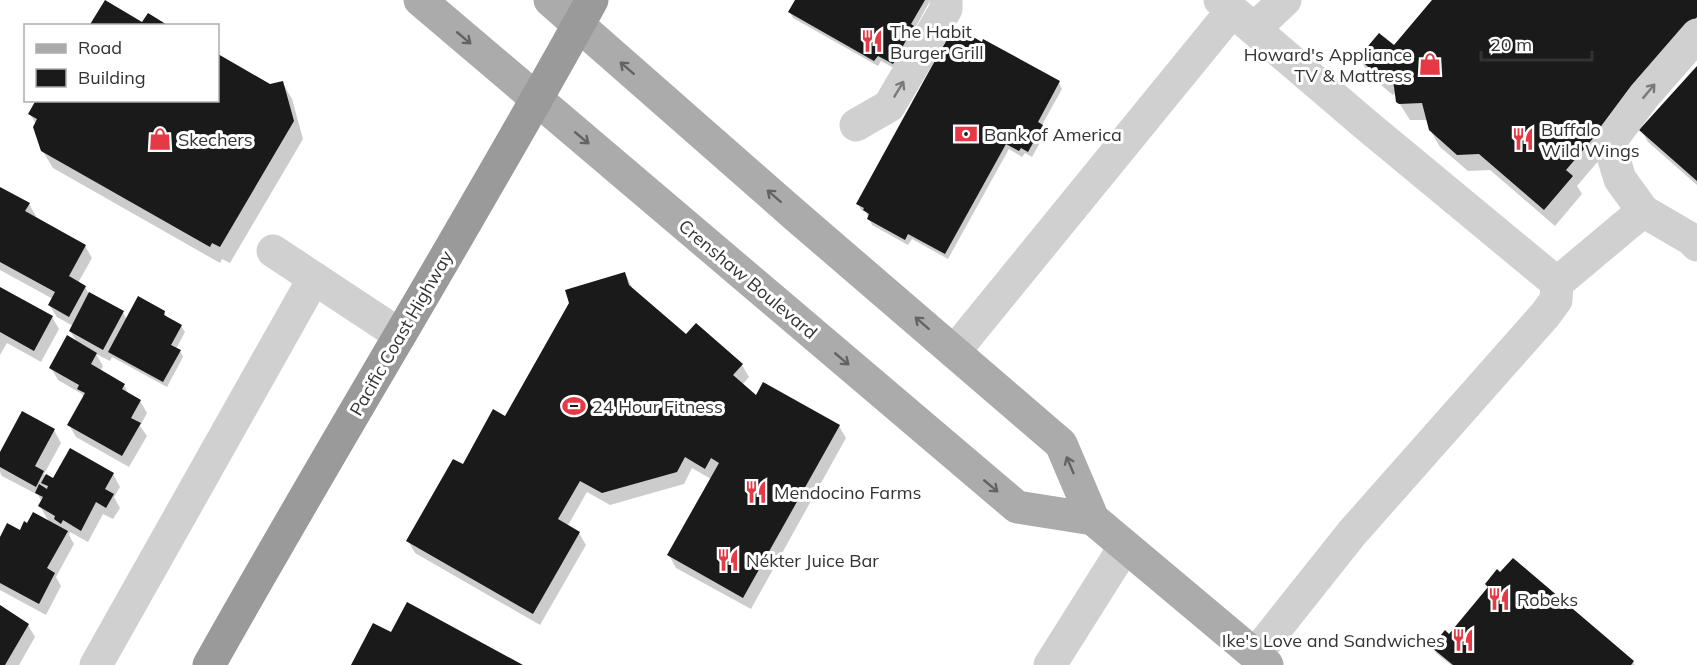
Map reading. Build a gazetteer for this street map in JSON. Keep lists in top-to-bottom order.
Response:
{
  "streets": {
    "highway": ["Pacific Coast Highway"],
    "main road": ["Crenshaw Boulevard"]
  },
  "crossings": [
    ["Crenshaw Boulevard", "Pacific Coast Highway"]
  ],
  "places": {
    "restaurant": [
      "The Habit Burger Grill",
      "Buffalo Wild Wings",
      "Mendocino Farms",
      "Nékter Juice Bar",
      "Robeks",
      "Ike's Love and Sandwiches"
    ],
    "shop": ["Howard's Appliance TV & Mattress", "Skechers"],
    "bank": ["Bank of America"],
    "sports": ["24 Hour Fitness"]
  },
  "legend": ["Road", "Building"],
  "scale_bar": "20 m"
}
